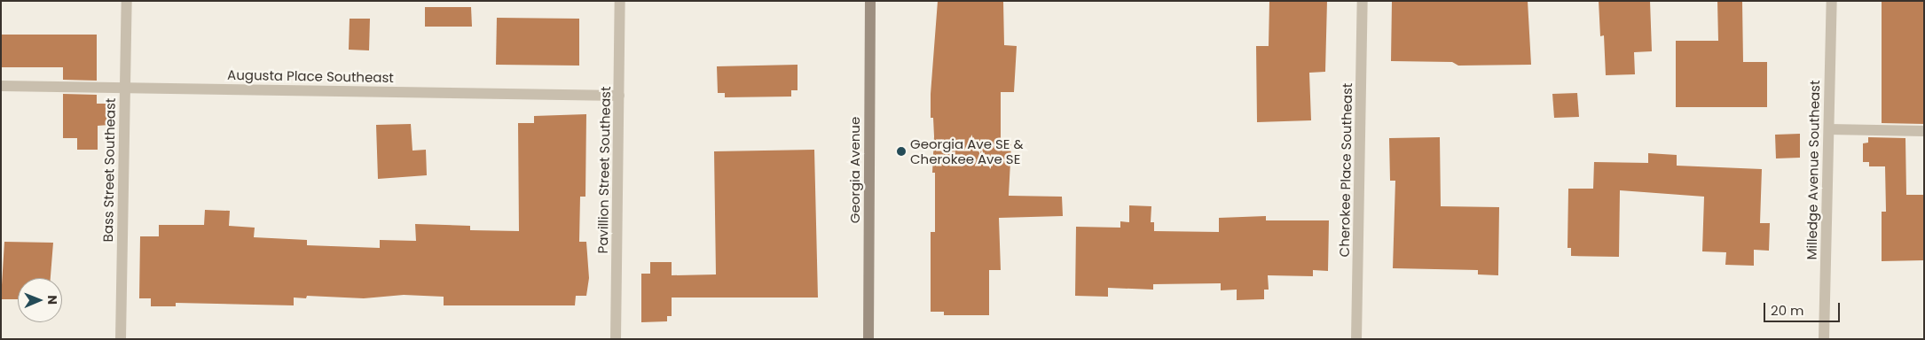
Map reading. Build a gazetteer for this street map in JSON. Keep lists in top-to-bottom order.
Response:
{
  "streets": {
    "main road": ["Georgia Avenue"],
    "street": [
      "Augusta Place Southeast",
      "Bass Street Southeast",
      "Pavillion Street Southeast",
      "Cherokee Place Southeast",
      "Milledge Avenue Southeast"
    ]
  },
  "crossings": [
    ["Augusta Place Southeast", "Bass Street Southeast"],
    ["Augusta Place Southeast", "Pavillion Street Southeast"]
  ],
  "places": ["Georgia Ave SE & Cherokee Ave SE"],
  "scale_bar": "20 m",
  "north": "right"
}
